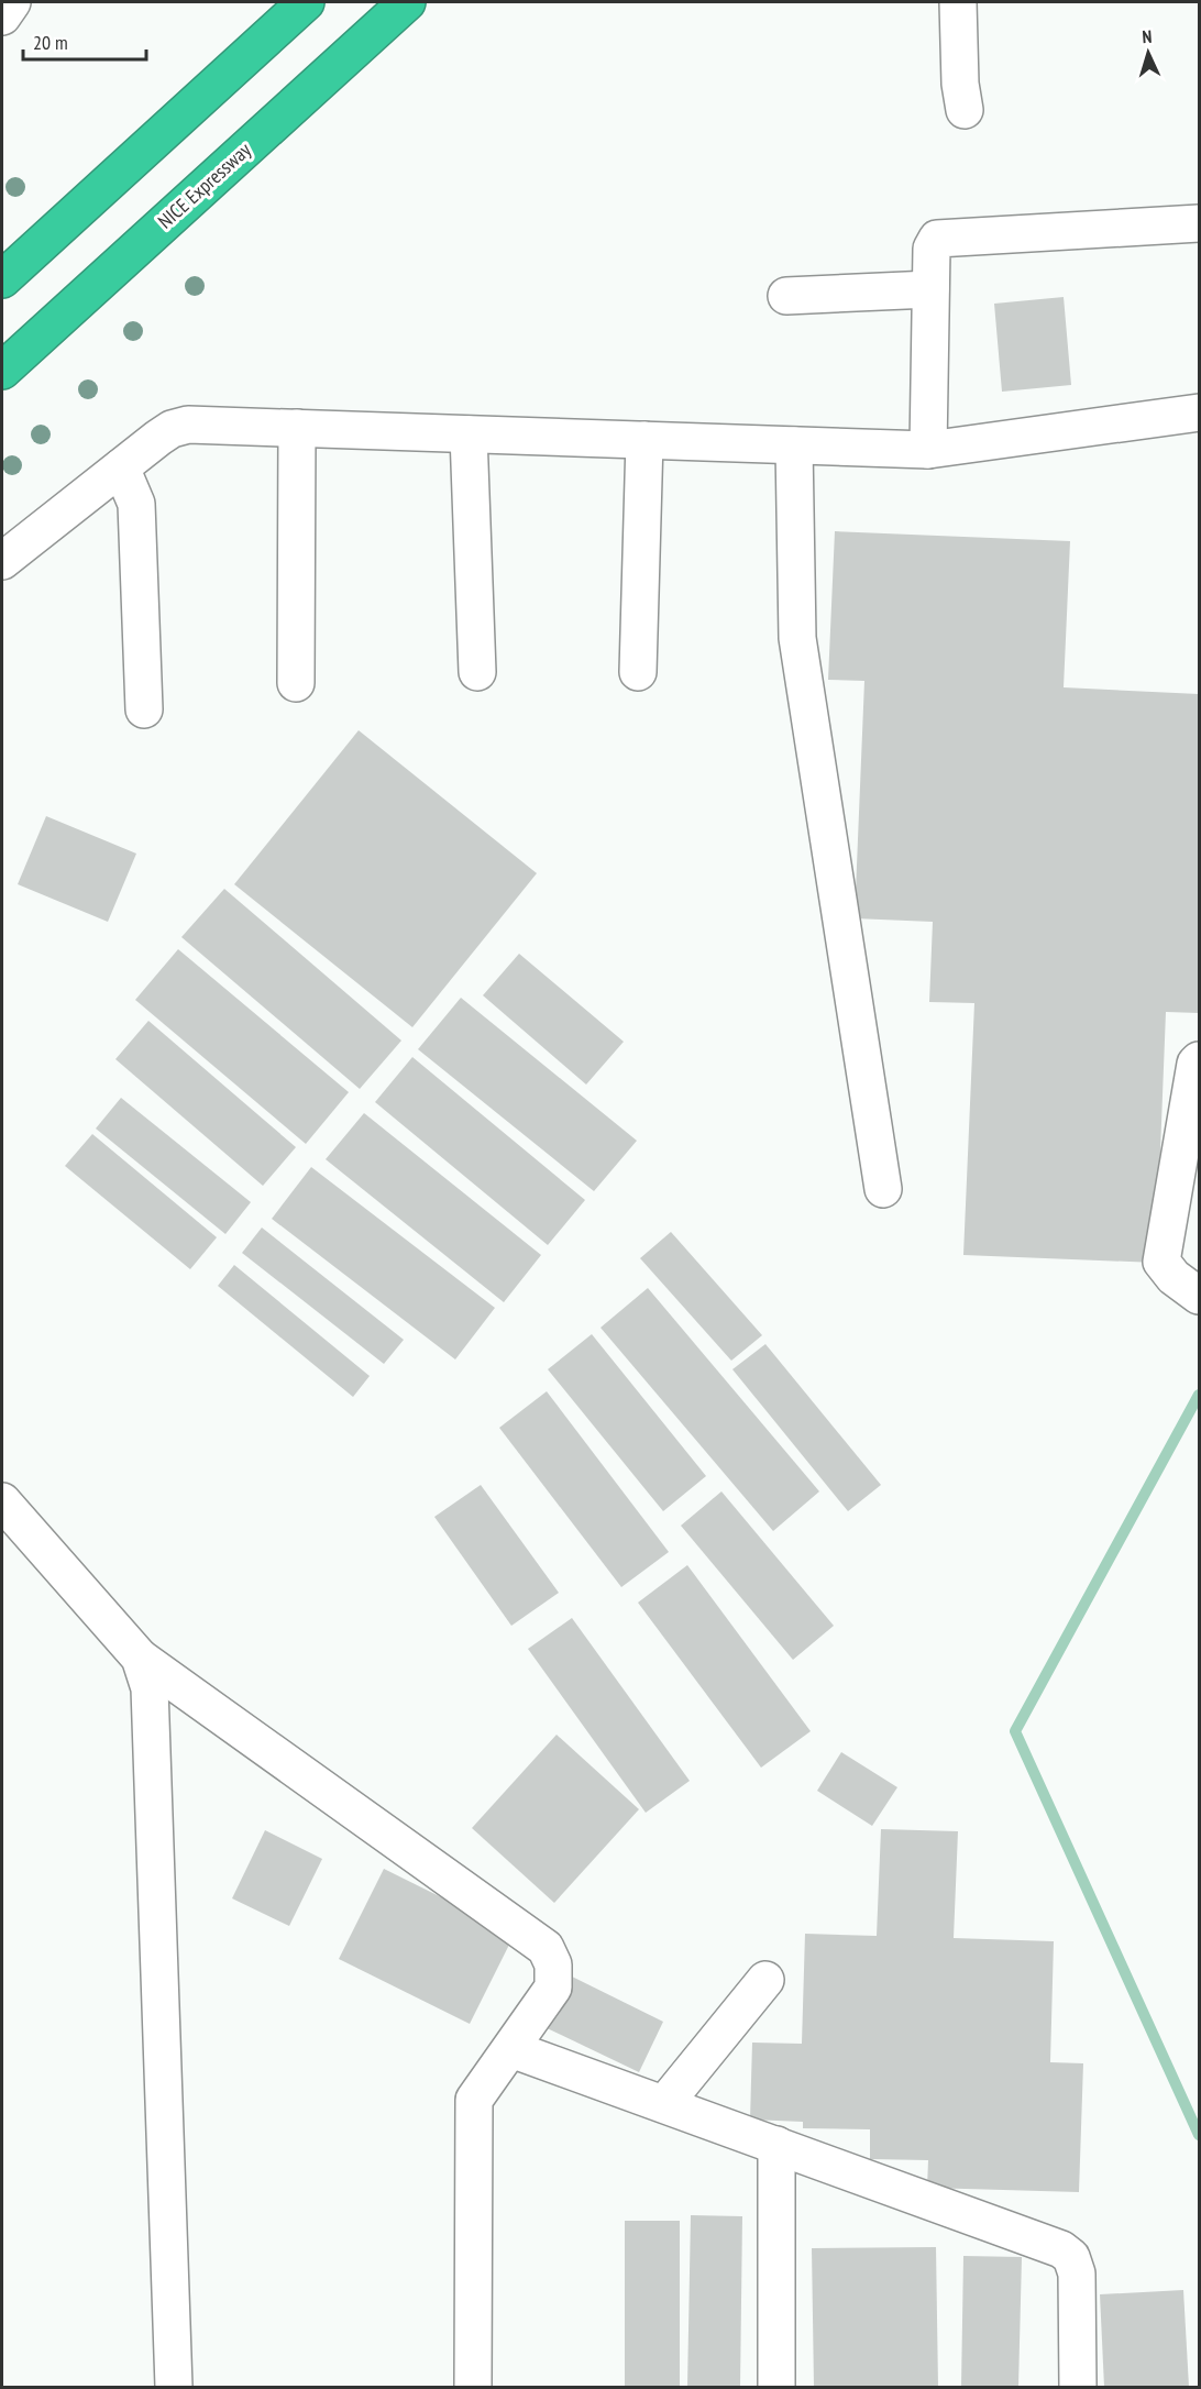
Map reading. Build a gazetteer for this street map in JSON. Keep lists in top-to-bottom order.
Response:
{
  "streets": {
    "highway": ["NICE Expressway"]
  },
  "scale_bar": "20 m",
  "north": "top"
}
